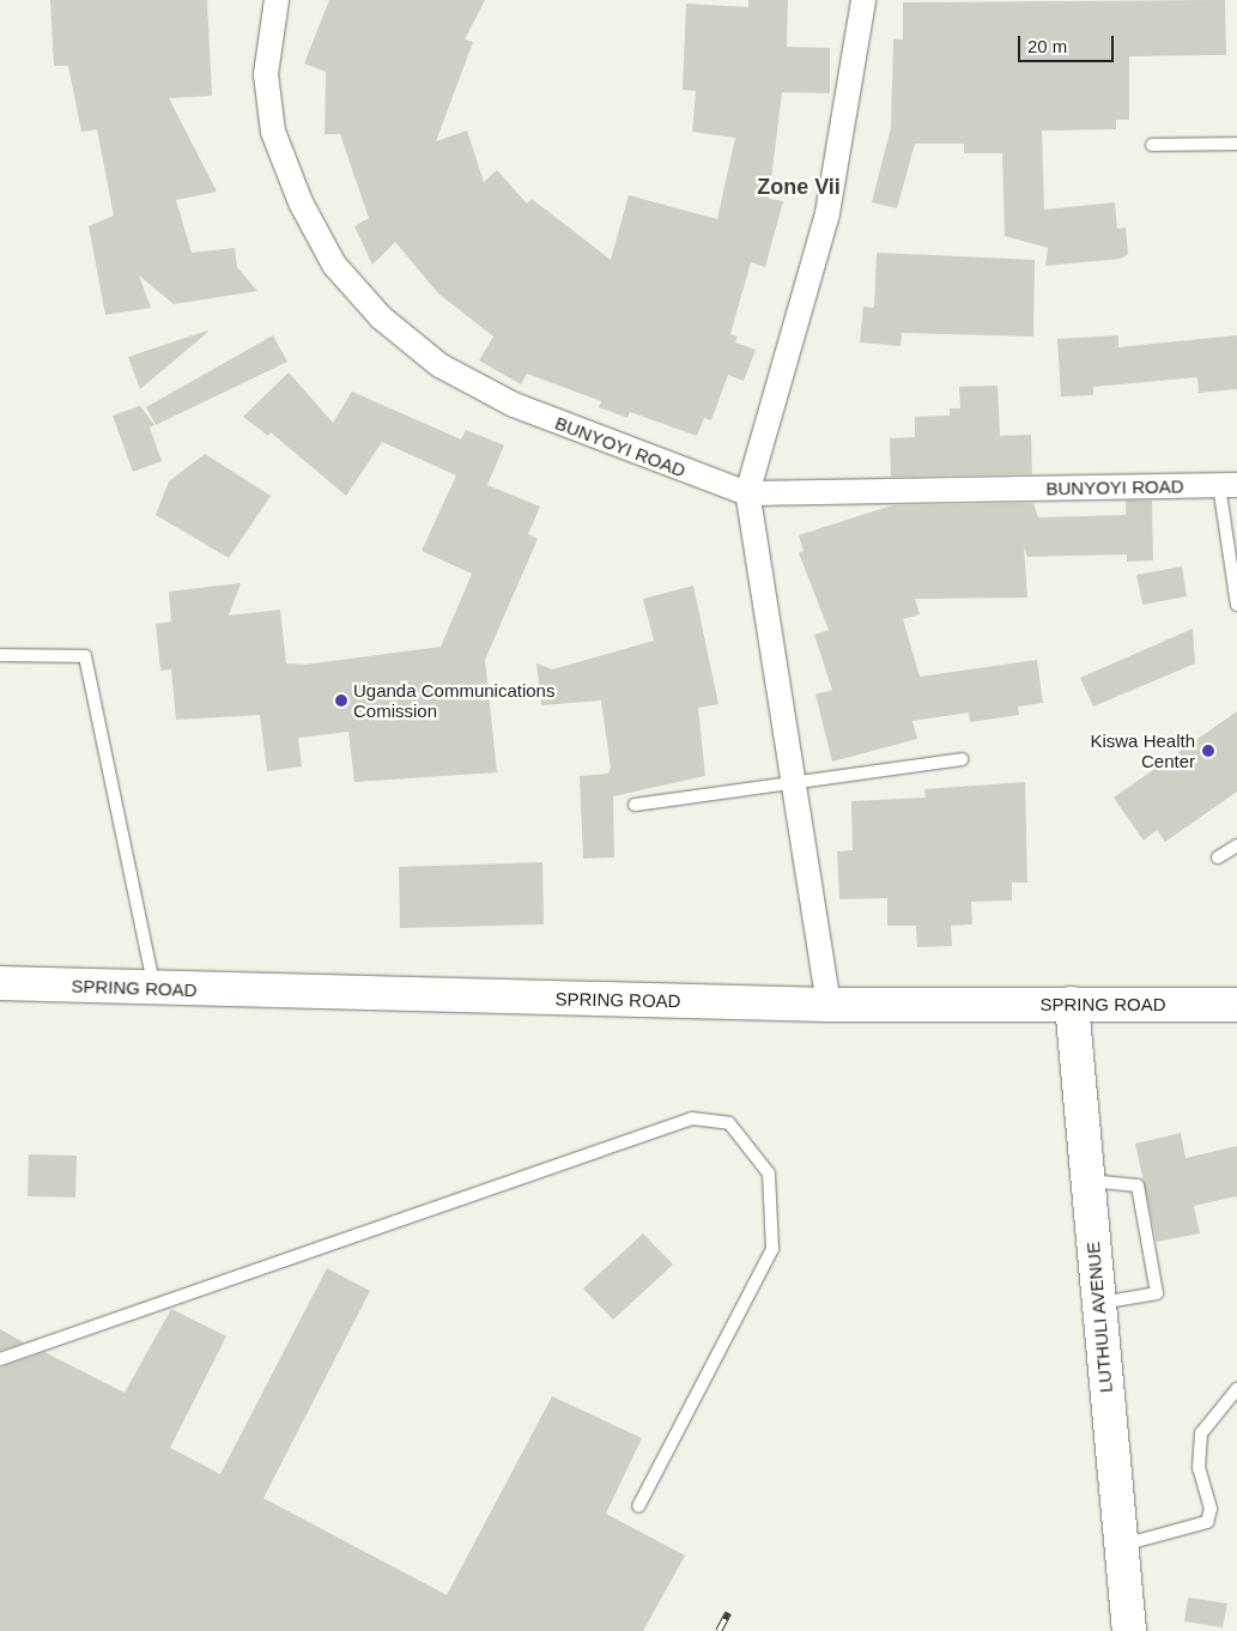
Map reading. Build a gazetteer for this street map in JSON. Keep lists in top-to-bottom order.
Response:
{
  "streets": {
    "main road": ["SPRING ROAD", "LUTHULI AVENUE"],
    "street": ["BUNYOYI ROAD"]
  },
  "crossings": [
    ["SPRING ROAD", "LUTHULI AVENUE"]
  ],
  "districts": ["Zone Vii"],
  "places": ["Uganda Communications Comission", "Kiswa Health Center"],
  "scale_bar": "20 m"
}
